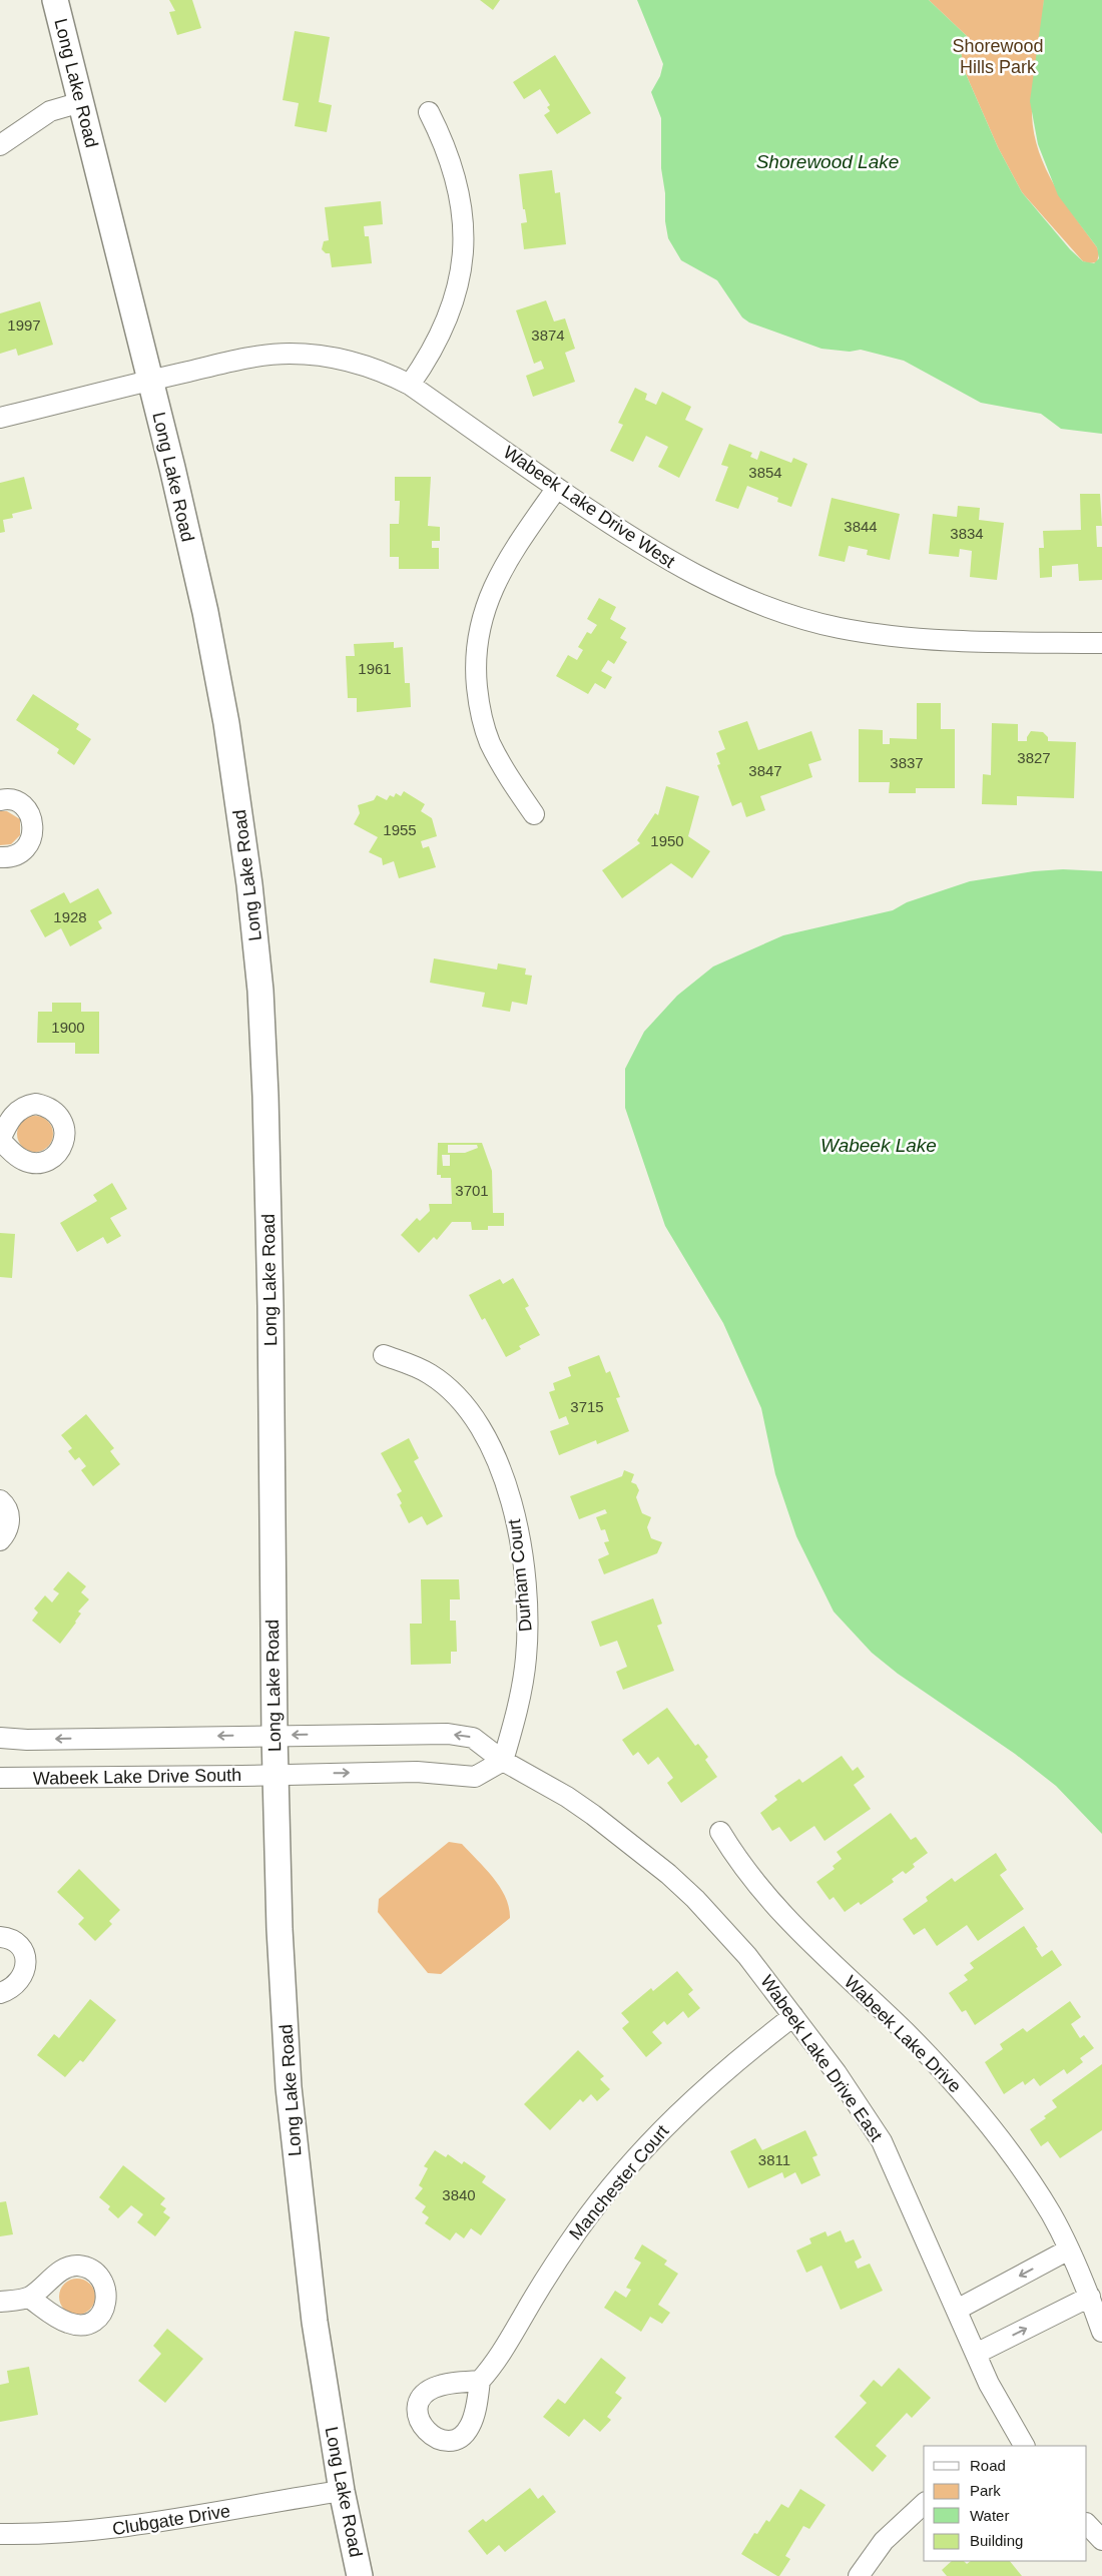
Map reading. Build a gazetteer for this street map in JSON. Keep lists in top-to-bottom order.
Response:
{
  "streets": {
    "main road": ["Long Lake Road"],
    "street": [
      "Wabeek Lake Drive West",
      "Durham Court",
      "Wabeek Lake Drive South",
      "Wabeek Lake Drive",
      "Wabeek Lake Drive East",
      "Manchester Court",
      "Clubgate Drive"
    ]
  },
  "crossings": [
    ["Long Lake Road", "Wabeek Lake Drive West"],
    ["Long Lake Road", "Wabeek Lake Drive South"],
    ["Long Lake Road", "Wabeek Lake Drive East"],
    ["Long Lake Road", "Clubgate Drive"],
    ["Durham Court", "Wabeek Lake Drive East"],
    ["Wabeek Lake Drive East", "Manchester Court"]
  ],
  "water": ["Shorewood Lake", "Wabeek Lake"],
  "parks": ["Shorewood Hills Park"],
  "house_numbers": [
    "1997",
    "3874",
    "3854",
    "3844",
    "3834",
    "1961",
    "3827",
    "3837",
    "3847",
    "1955",
    "1950",
    "1928",
    "1900",
    "3701",
    "3715",
    "3811",
    "3840"
  ],
  "legend": [
    "Road",
    "Park",
    "Water",
    "Building"
  ]
}
